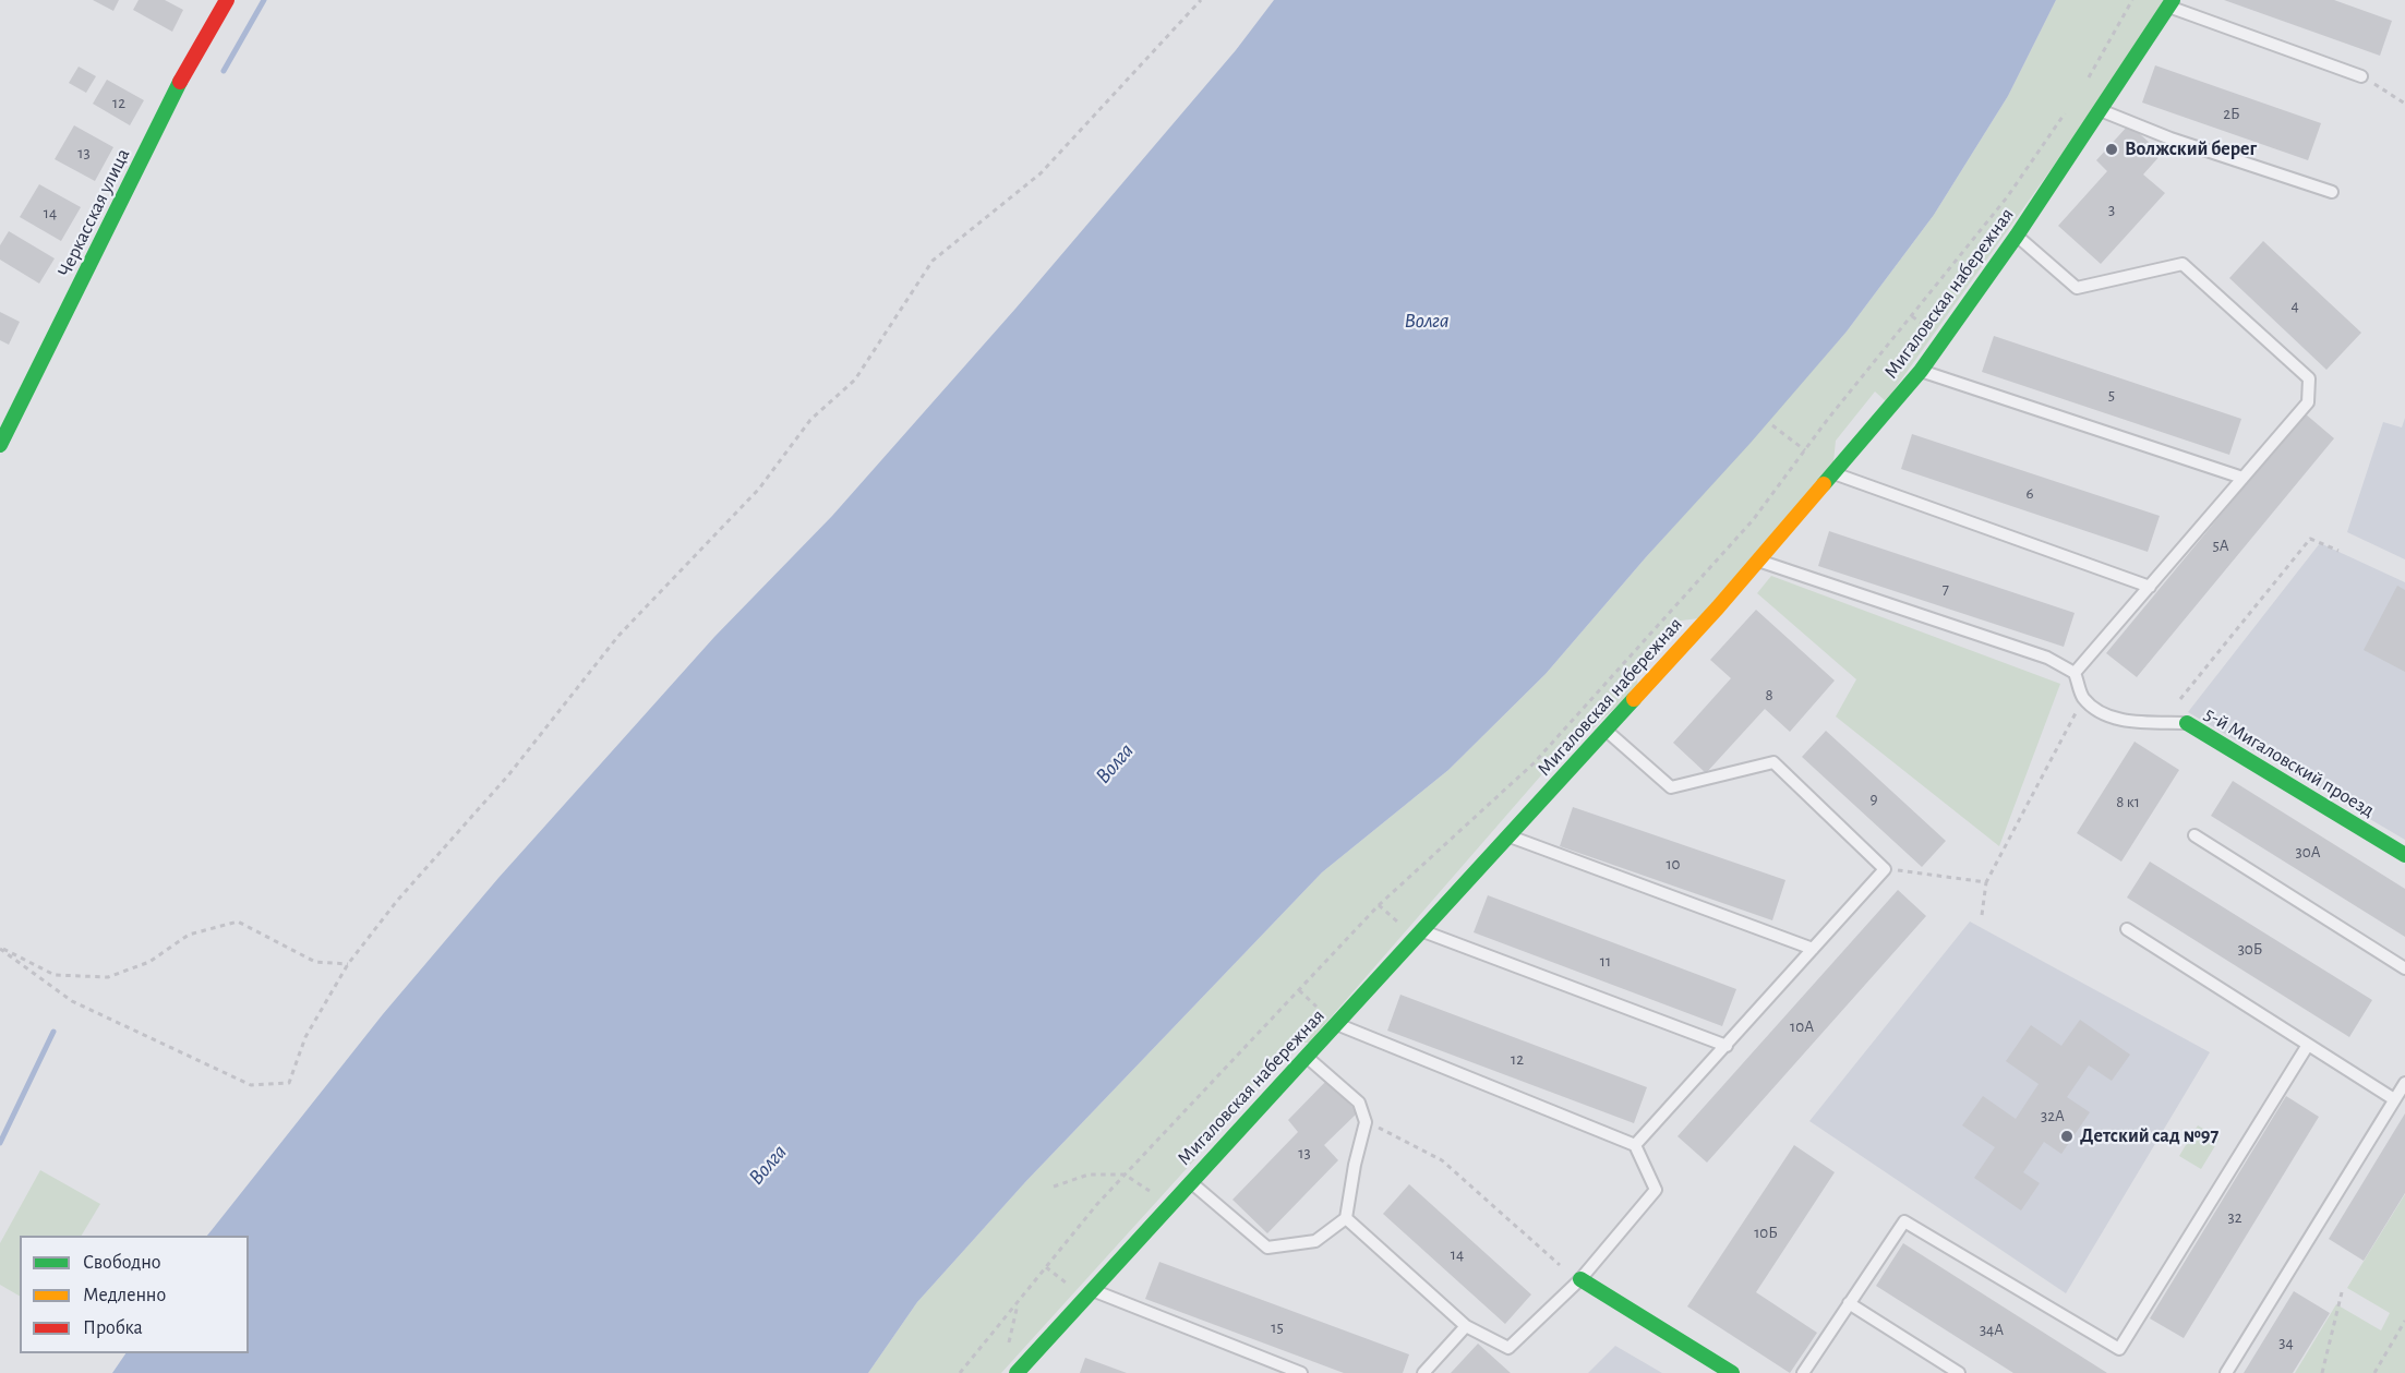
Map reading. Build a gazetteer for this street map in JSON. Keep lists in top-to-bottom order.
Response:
{
  "streets": {
    "street": ["Черкасская улица", "Мигаловская набережная", "5-й Мигаловский проезд"]
  },
  "water": ["Волга"],
  "places": ["Волжский берег", "Детский сад №97"],
  "house_numbers": [
    "12",
    "2Б",
    "13",
    "3",
    "14",
    "4",
    "5",
    "6",
    "5А",
    "7",
    "8",
    "9",
    "8 к1",
    "30А",
    "10",
    "30Б",
    "11",
    "10А",
    "12",
    "32А",
    "13",
    "32",
    "10Б",
    "14",
    "15",
    "34А",
    "34"
  ],
  "legend": ["Свободно", "Медленно", "Пробка"]
}
